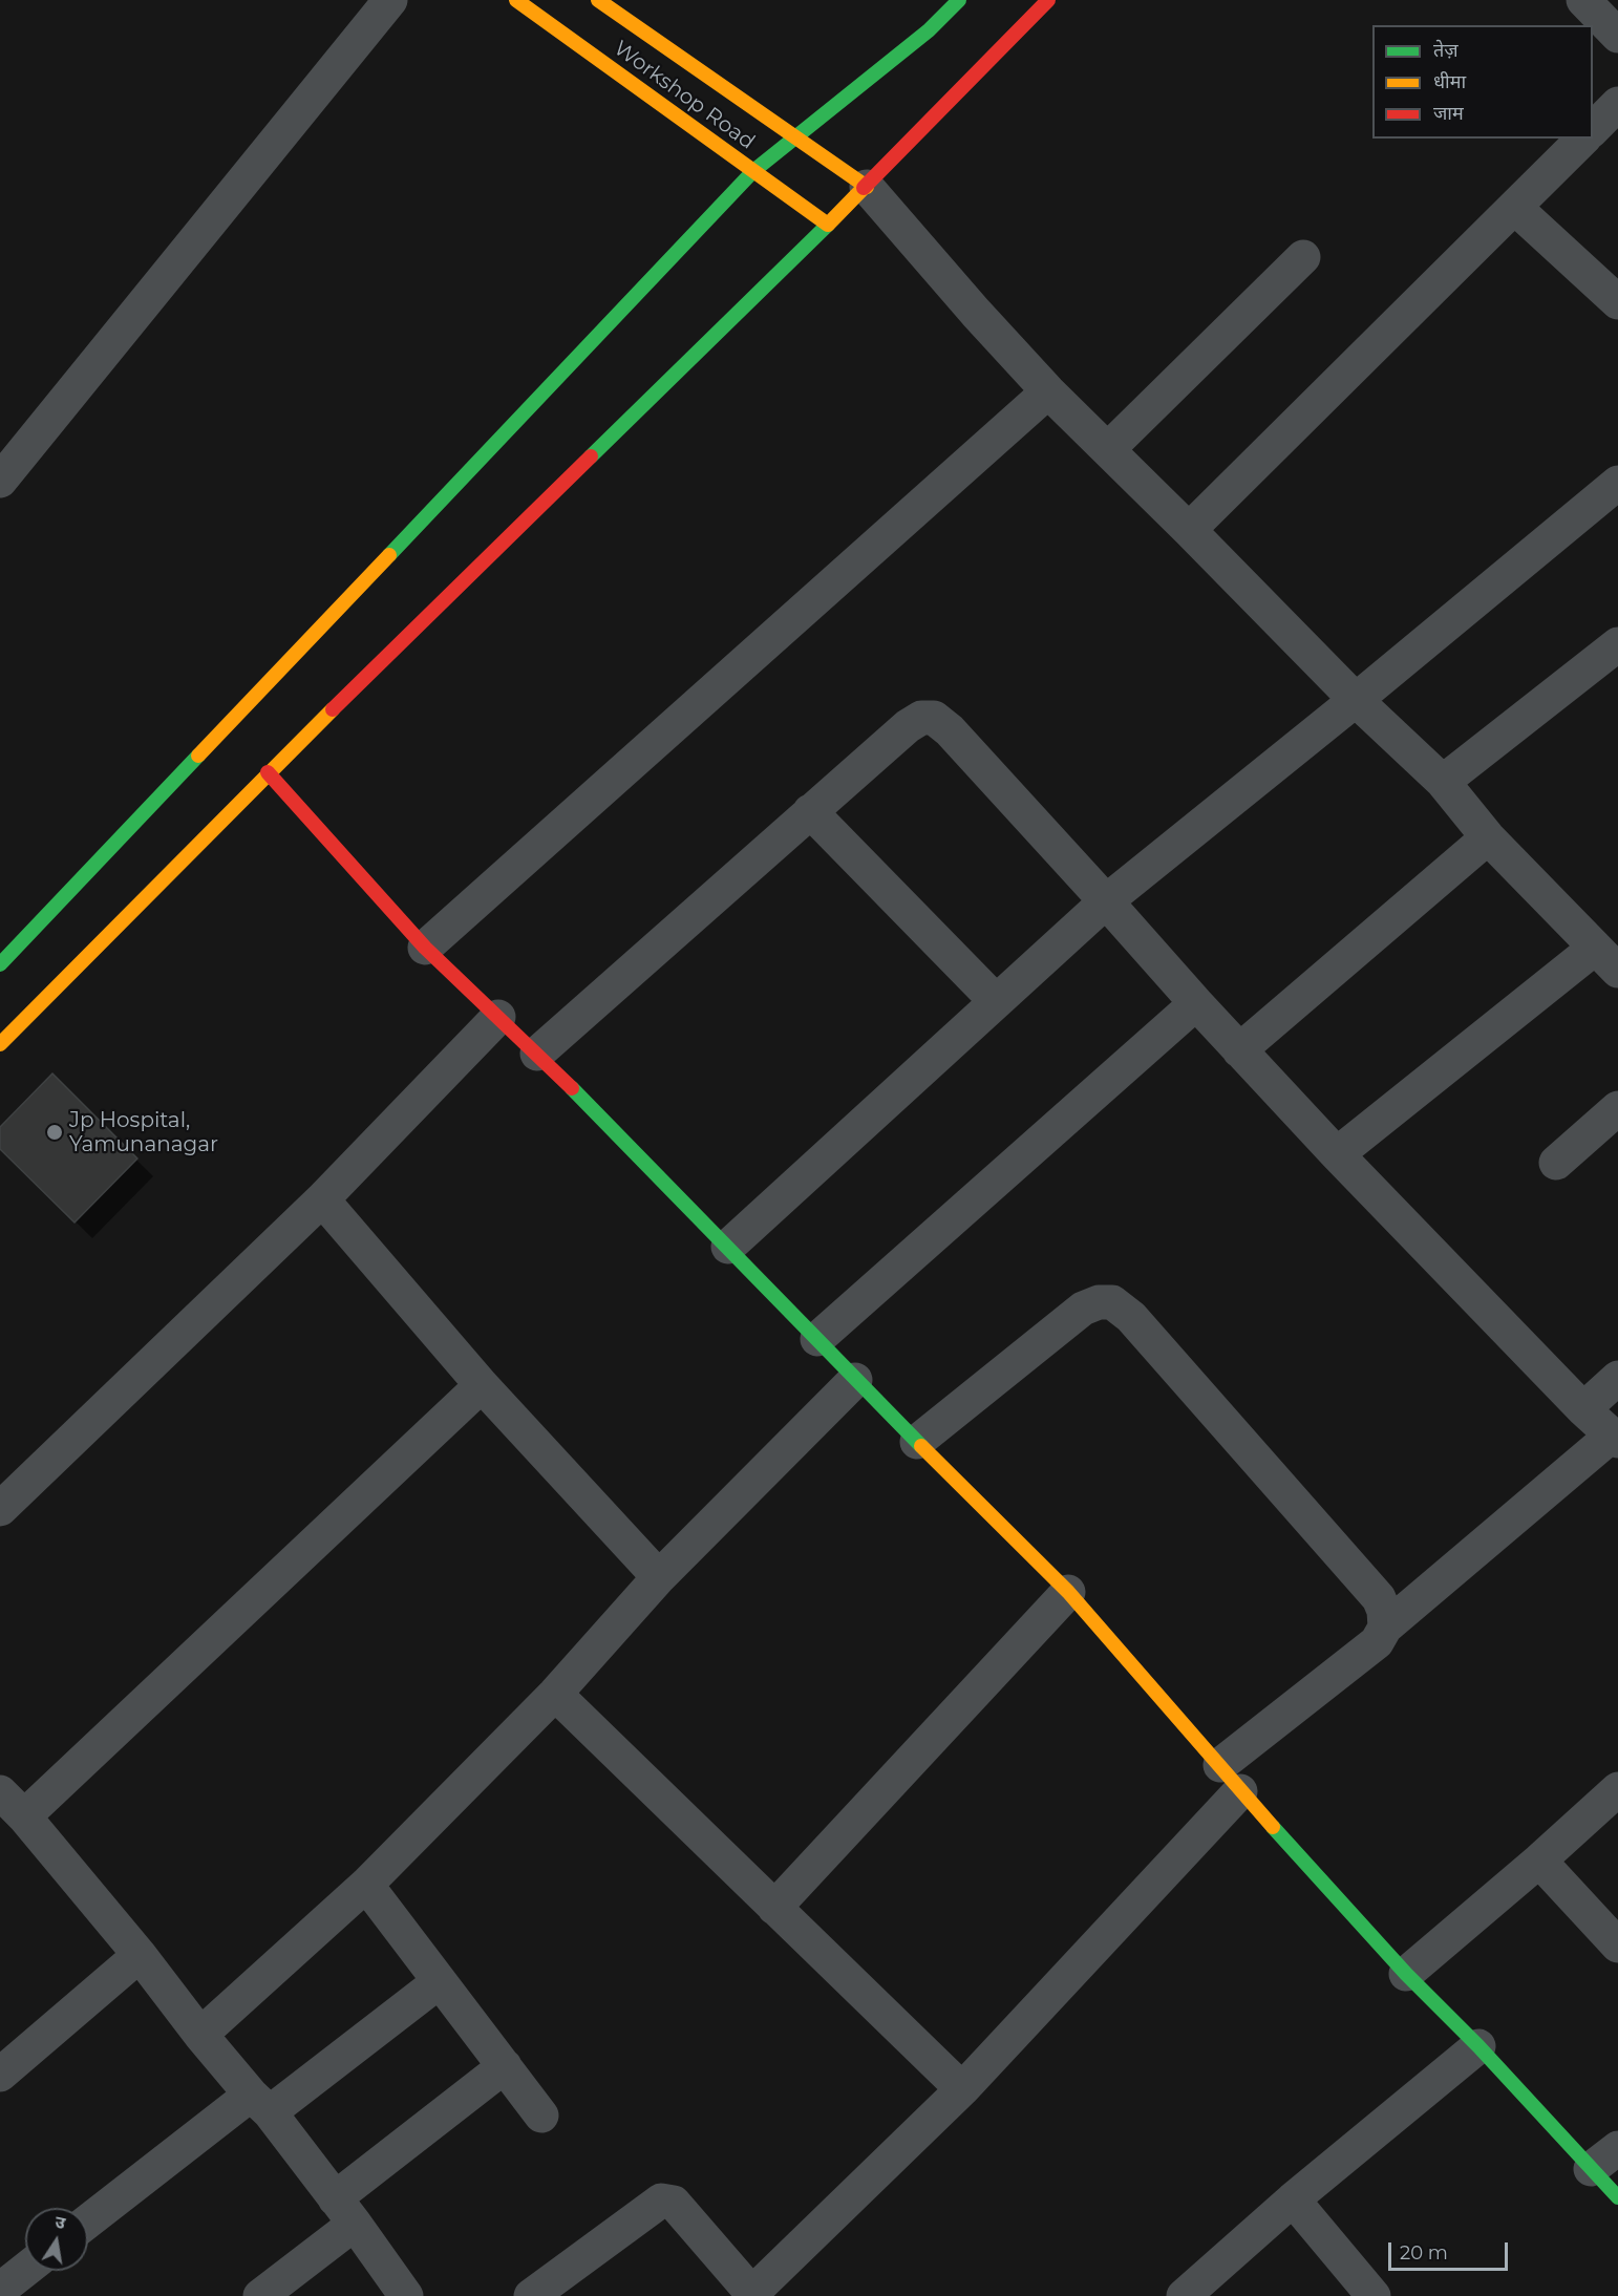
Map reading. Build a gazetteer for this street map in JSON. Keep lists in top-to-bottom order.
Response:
{
  "streets": {
    "main road": ["Workshop Road"]
  },
  "places": ["Jp Hospital, Yamunanagar"],
  "legend": ["तेज़", "धीमा", "जाम"],
  "scale_bar": "20 m",
  "north": "top"
}
